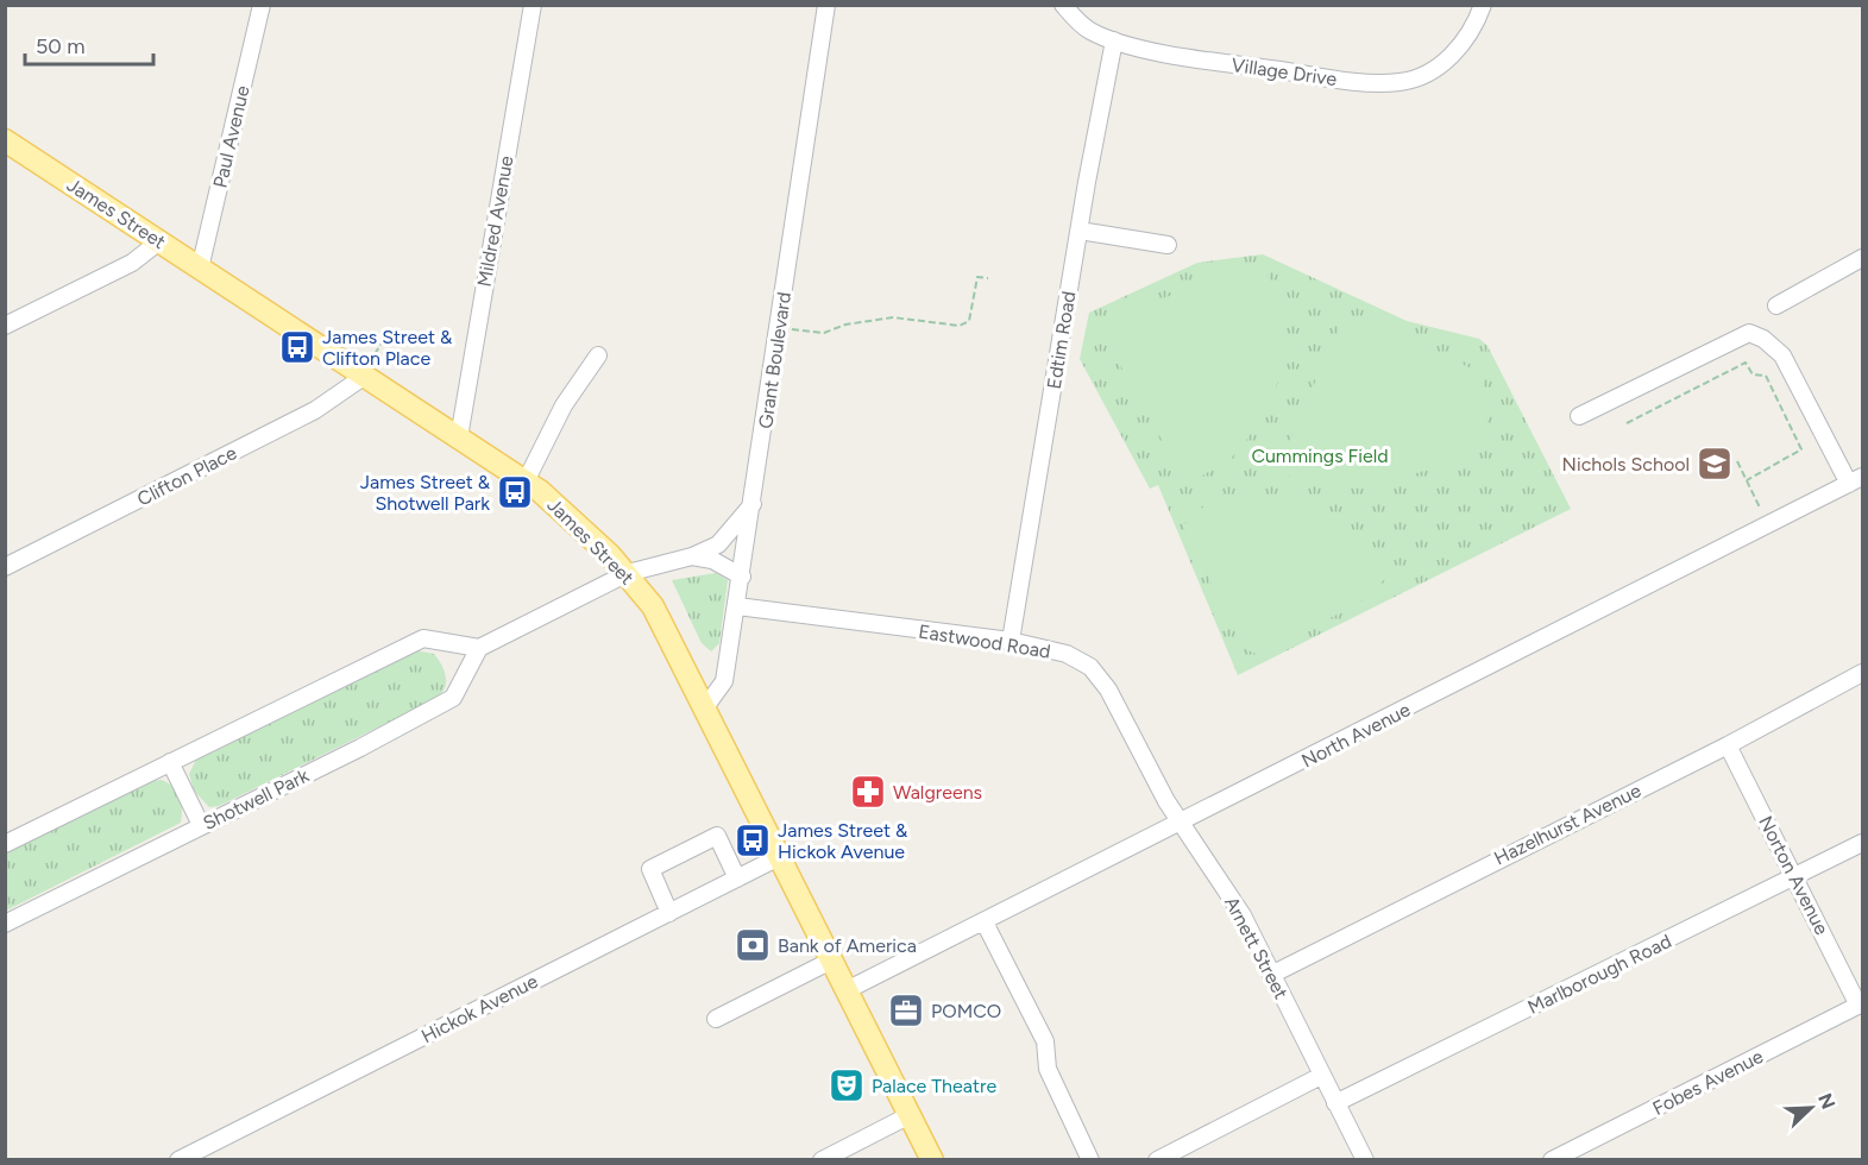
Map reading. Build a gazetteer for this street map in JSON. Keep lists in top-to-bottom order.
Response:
{
  "streets": {
    "main road": ["James Street"],
    "street": [
      "Village Drive",
      "Paul Avenue",
      "Mildred Avenue",
      "Edtim Road",
      "Grant Boulevard",
      "Clifton Place",
      "Eastwood Road",
      "North Avenue",
      "Shotwell Park",
      "Hazelhurst Avenue",
      "Norton Avenue",
      "Arnett Street",
      "Marlborough Road",
      "Hickok Avenue",
      "Fobes Avenue"
    ]
  },
  "crossings": [
    ["Village Drive", "Edtim Road"],
    ["Paul Avenue", "James Street"],
    ["James Street", "Mildred Avenue"],
    ["James Street", "Grant Boulevard"],
    ["James Street", "Clifton Place"],
    ["James Street", "North Avenue"],
    ["James Street", "Hickok Avenue"],
    ["Edtim Road", "Eastwood Road"],
    ["Grant Boulevard", "Eastwood Road"],
    ["Eastwood Road", "North Avenue"],
    ["Eastwood Road", "Arnett Street"],
    ["North Avenue", "Arnett Street"],
    ["Hazelhurst Avenue", "Norton Avenue"],
    ["Hazelhurst Avenue", "Arnett Street"],
    ["Norton Avenue", "Marlborough Road"],
    ["Norton Avenue", "Fobes Avenue"],
    ["Arnett Street", "Marlborough Road"]
  ],
  "parks": ["Cummings Field"],
  "places": {
    "bus stop": ["James Street & Clifton Place", "James Street & Shotwell Park", "James Street & Hickok Avenue"],
    "school or university": ["Nichols School"],
    "pharmacy": ["Walgreens"],
    "bank": ["Bank of America"],
    "office": ["POMCO"],
    "theatre": ["Palace Theatre"]
  },
  "scale_bar": "50 m",
  "north": "top right"
}
